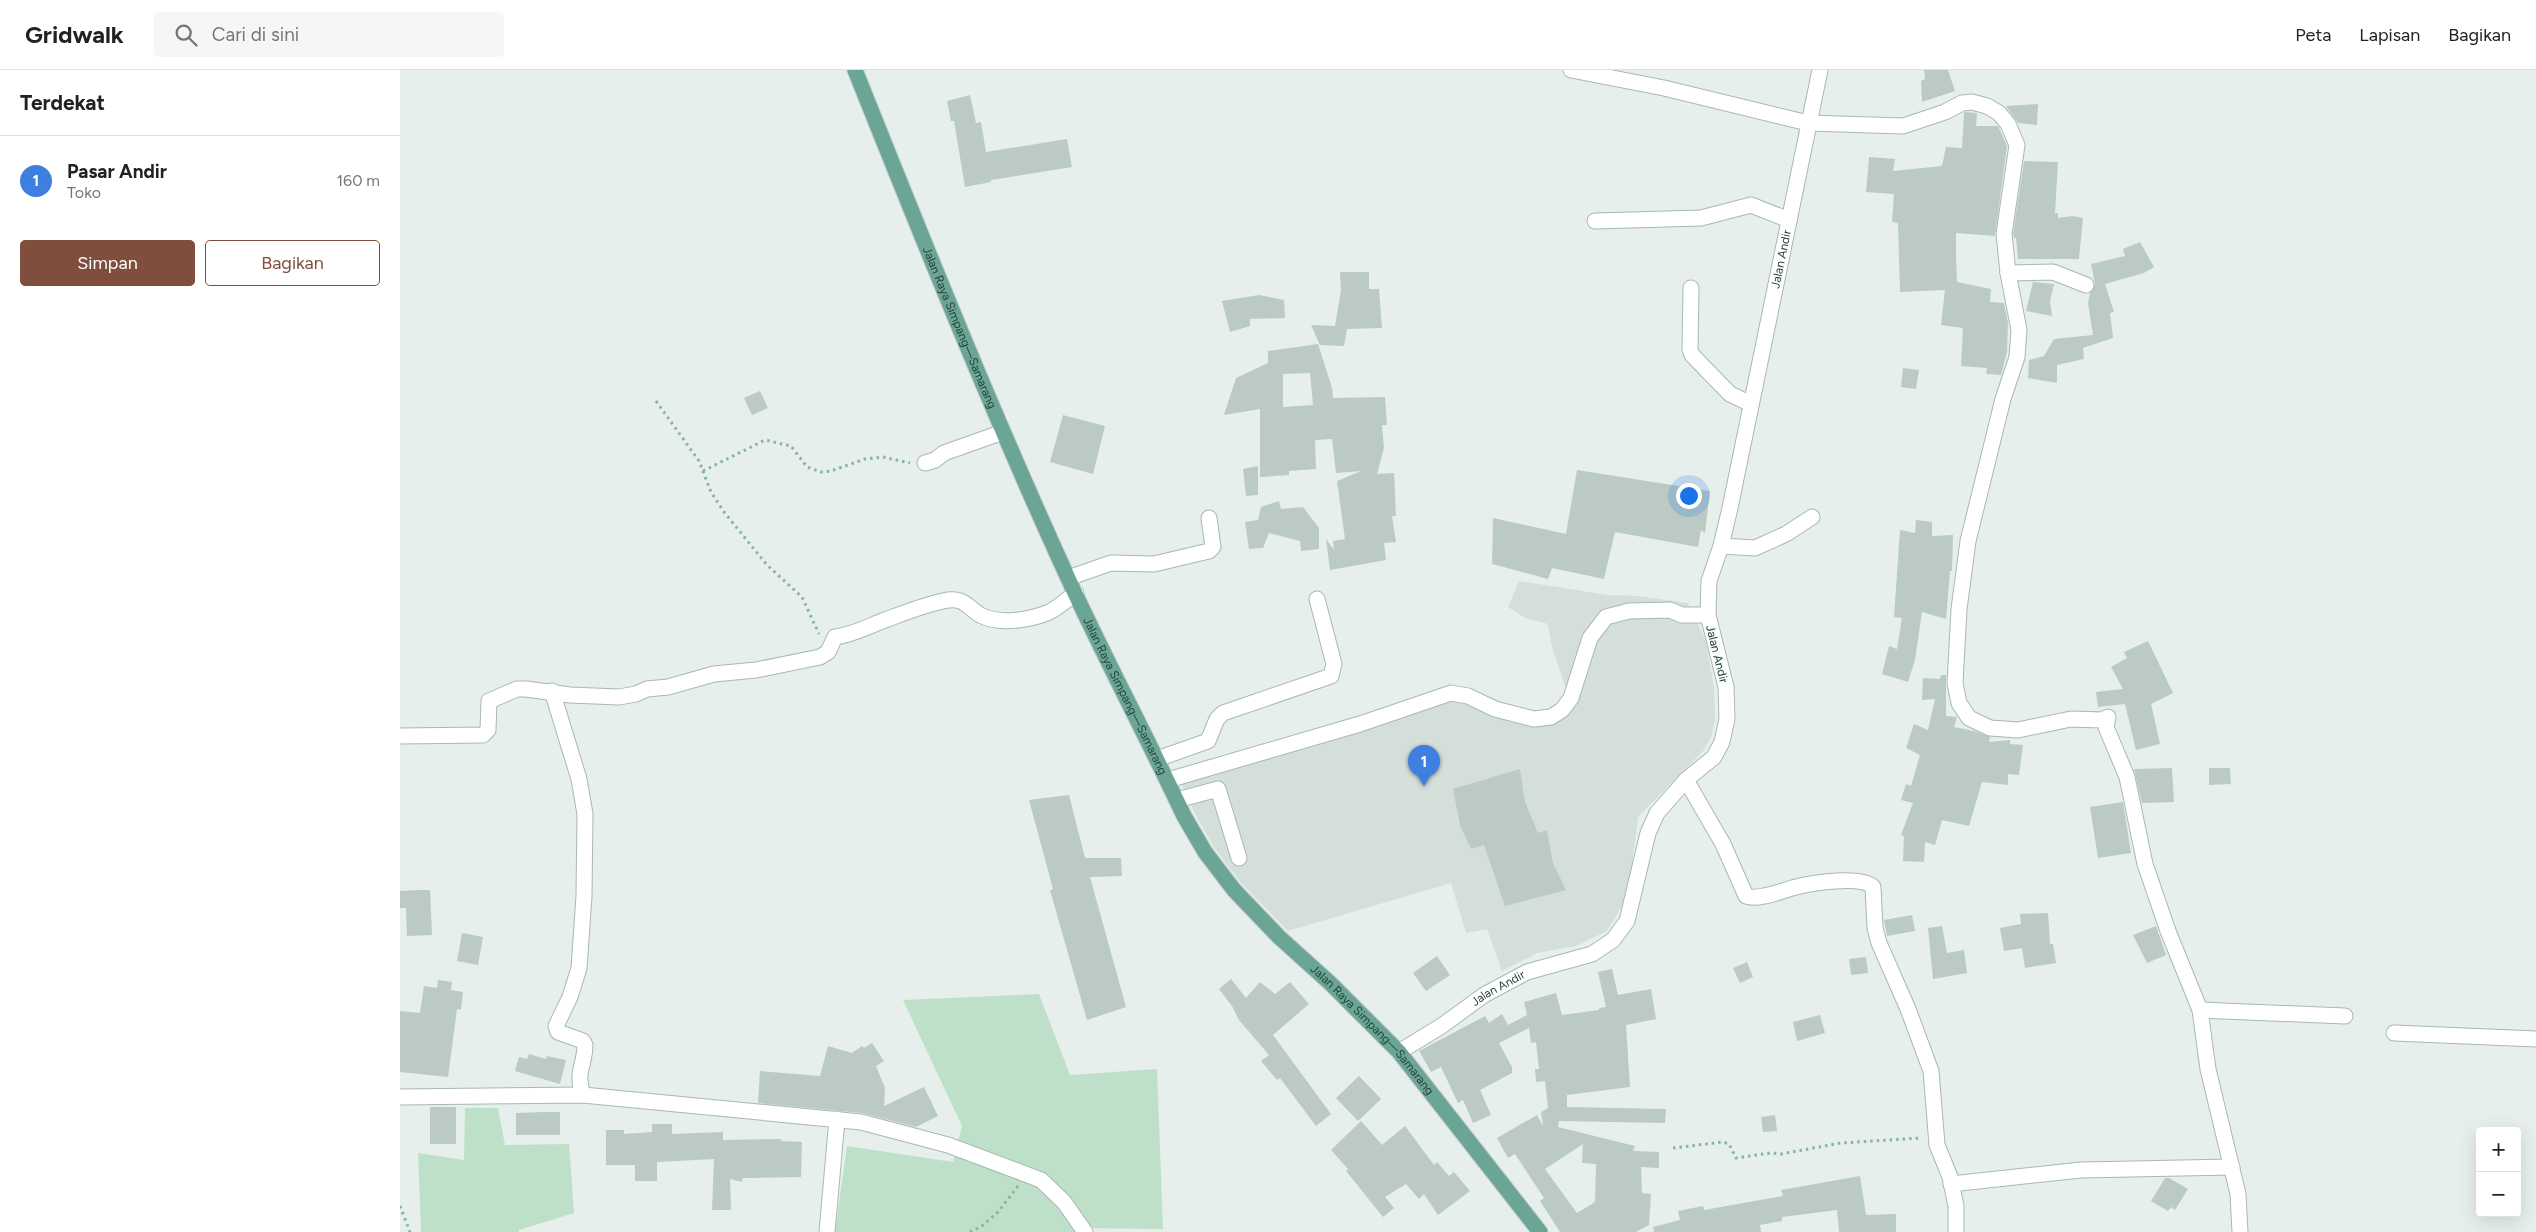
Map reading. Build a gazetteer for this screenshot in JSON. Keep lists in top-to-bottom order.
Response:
{
  "streets": {
    "main road": ["Jalan Raya Simpang—Samarang"],
    "street": ["Jalan Andir"]
  },
  "crossings": [
    ["Jalan Andir", "Jalan Raya Simpang—Samarang"]
  ],
  "page": {
    "header": "Gridwalk",
    "search": "Cari di sini",
    "nav": ["Peta", "Lapisan", "Bagikan"],
    "heading": "Terdekat",
    "list": [
      {
        "mark": "1",
        "name": "Pasar Andir",
        "note": "Toko",
        "value": "160 m"
      }
    ],
    "buttons": ["Simpan", "Bagikan"],
    "pins": "1",
    "map_buttons": ["+", "−"]
  }
}
